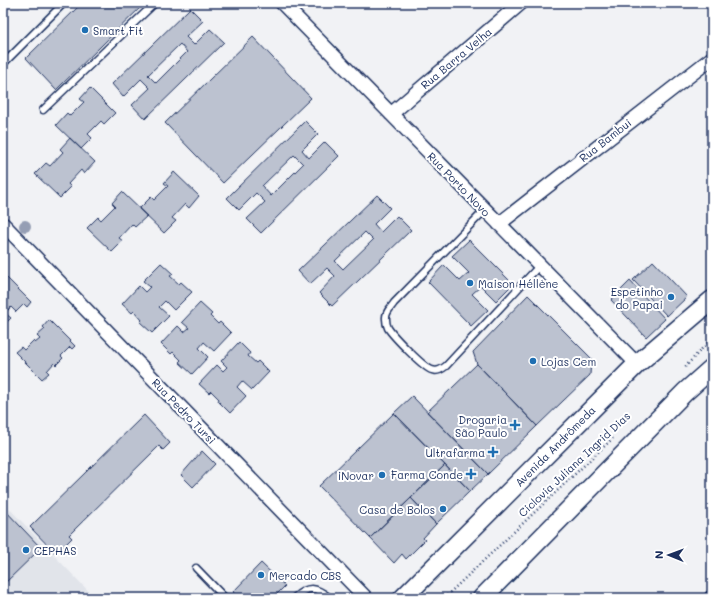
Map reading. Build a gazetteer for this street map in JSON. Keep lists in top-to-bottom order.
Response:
{
  "streets": {
    "main road": ["Avenida Andrômeda"],
    "street": [
      "Rua Barra Velha",
      "Rua Bambui",
      "Rua Porto Novo",
      "Rua Pedro Tursi"
    ],
    "path": ["Ciclovia Juliana Ingrid Dias"]
  },
  "crossings": [
    ["Rua Barra Velha", "Rua Porto Novo"],
    ["Rua Bambui", "Rua Porto Novo"],
    ["Rua Porto Novo", "Avenida Andrômeda"]
  ],
  "places": {
    "other": [
      "Smart Fit",
      "Maison Héllène",
      "Espetinho do Papai",
      "Lojas Cem",
      "iNovar",
      "Casa de Bolos",
      "CEPHAS",
      "Mercado CBS"
    ],
    "health": ["Drogaria São Paulo", "Ultrafarma", "Farma Conde"]
  },
  "north": "left"
}
